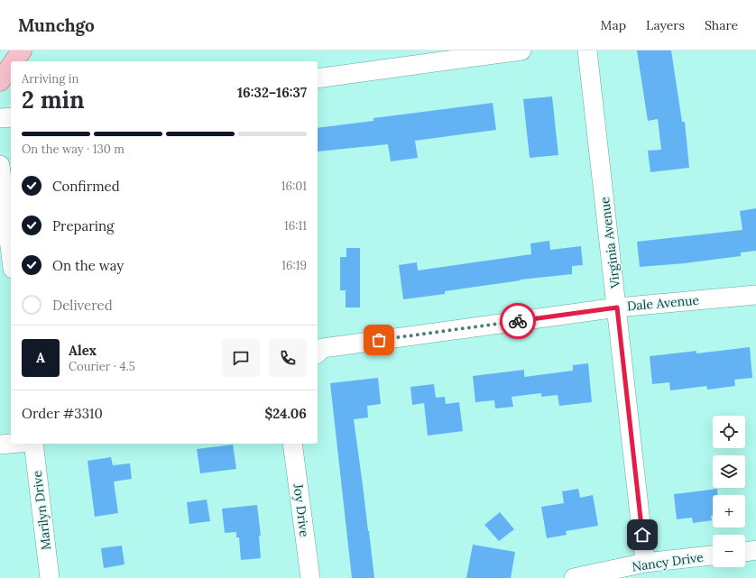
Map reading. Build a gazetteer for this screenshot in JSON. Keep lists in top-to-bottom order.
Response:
{
  "streets": {
    "street": [
      "Virginia Avenue",
      "Dale Avenue",
      "Marilyn Drive",
      "Joy Drive",
      "Nancy Drive"
    ]
  },
  "crossings": [
    ["Virginia Avenue", "Dale Avenue"],
    ["Virginia Avenue", "Nancy Drive"]
  ],
  "page": {
    "header": "Munchgo",
    "nav": ["Map", "Layers", "Share"],
    "heading": ["2 min", "Arriving in", "16:32–16:37"],
    "panel": [
      "Alex",
      "Courier · 4.5",
      "Order #3310",
      "$24.06"
    ],
    "bar": "On the way · 130 m",
    "list": [
      ["Confirmed", "16:01"],
      ["Preparing", "16:11"],
      ["On the way", "16:19"],
      "Delivered"
    ],
    "round": "A",
    "map_buttons": ["+", "−"]
  }
}
